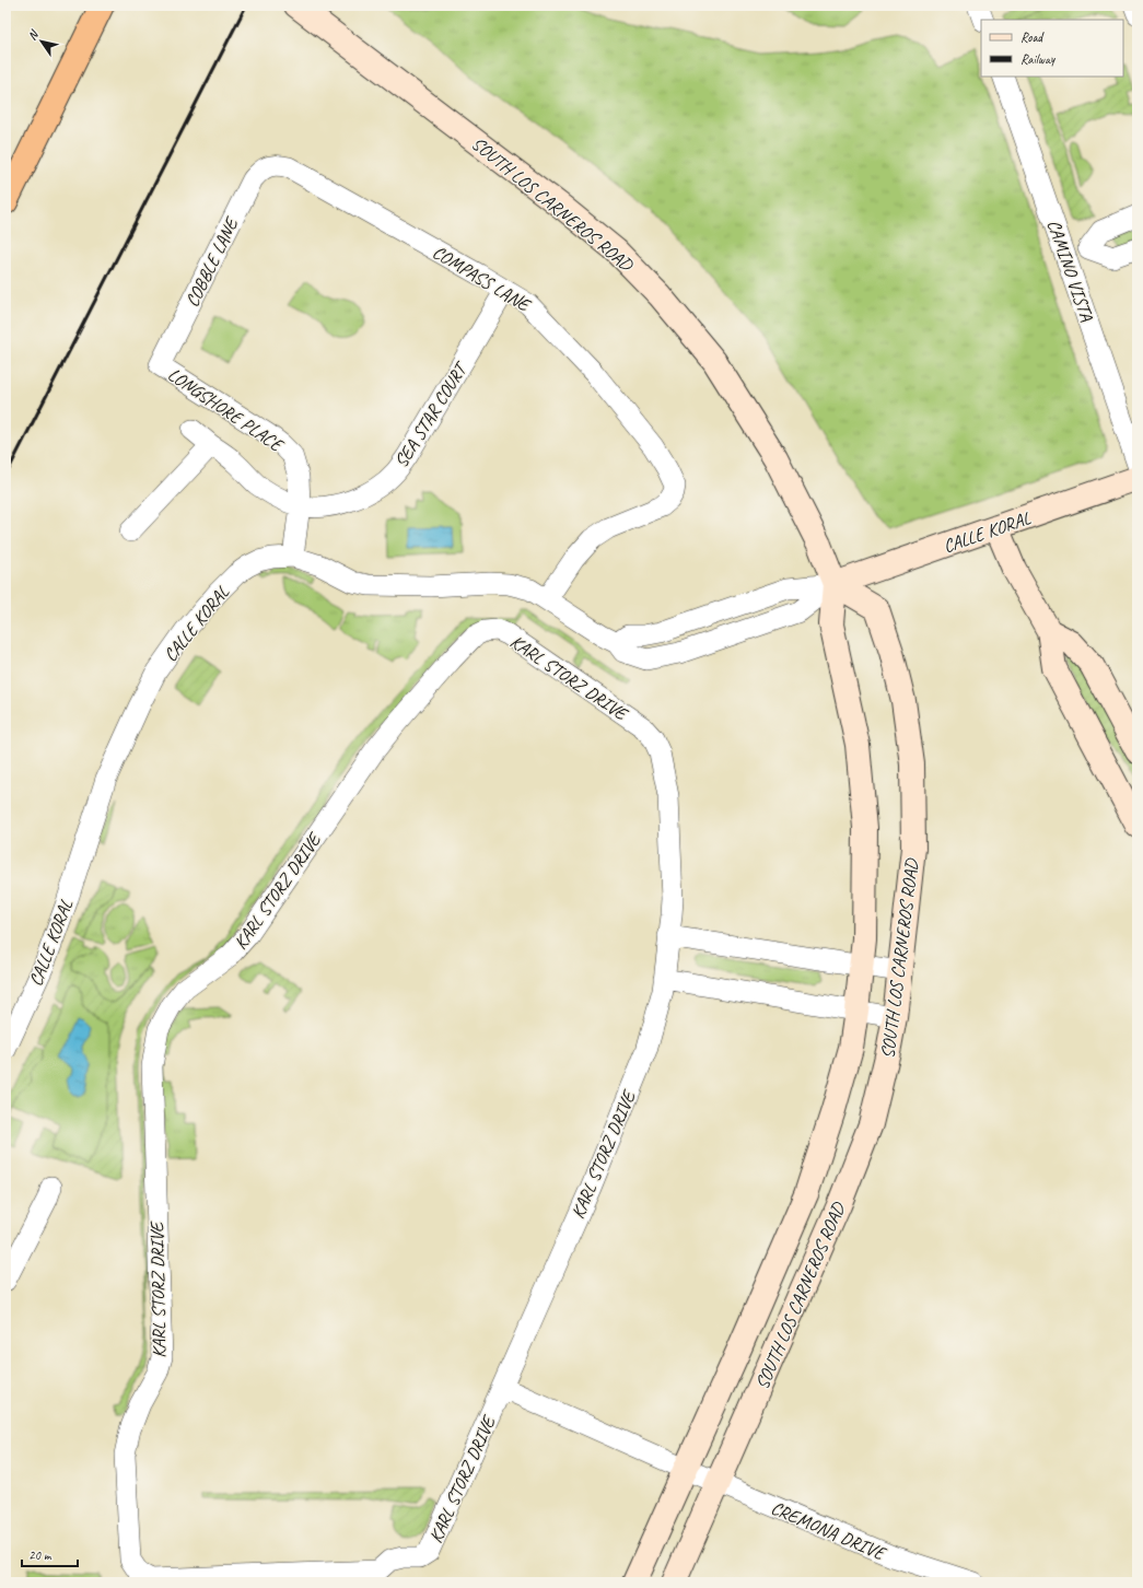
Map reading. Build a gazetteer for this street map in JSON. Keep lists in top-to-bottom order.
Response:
{
  "streets": {
    "main road": ["SOUTH LOS CARNEROS ROAD", "CALLE KORAL"],
    "street": [
      "COBBLE LANE",
      "CAMINO VISTA",
      "COMPASS LANE",
      "LONGSHORE PLACE",
      "SEA STAR COURT",
      "KARL STORZ DRIVE",
      "CREMONA DRIVE"
    ]
  },
  "crossings": [
    ["SOUTH LOS CARNEROS ROAD", "CALLE KORAL"],
    ["SOUTH LOS CARNEROS ROAD", "CREMONA DRIVE"],
    ["COBBLE LANE", "COMPASS LANE"],
    ["COBBLE LANE", "LONGSHORE PLACE"],
    ["COMPASS LANE", "SEA STAR COURT"],
    ["COMPASS LANE", "CALLE KORAL"],
    ["LONGSHORE PLACE", "SEA STAR COURT"],
    ["LONGSHORE PLACE", "CALLE KORAL"],
    ["KARL STORZ DRIVE", "CREMONA DRIVE"]
  ],
  "legend": ["Road", "Railway"],
  "scale_bar": "20 m",
  "north": "top left"
}
